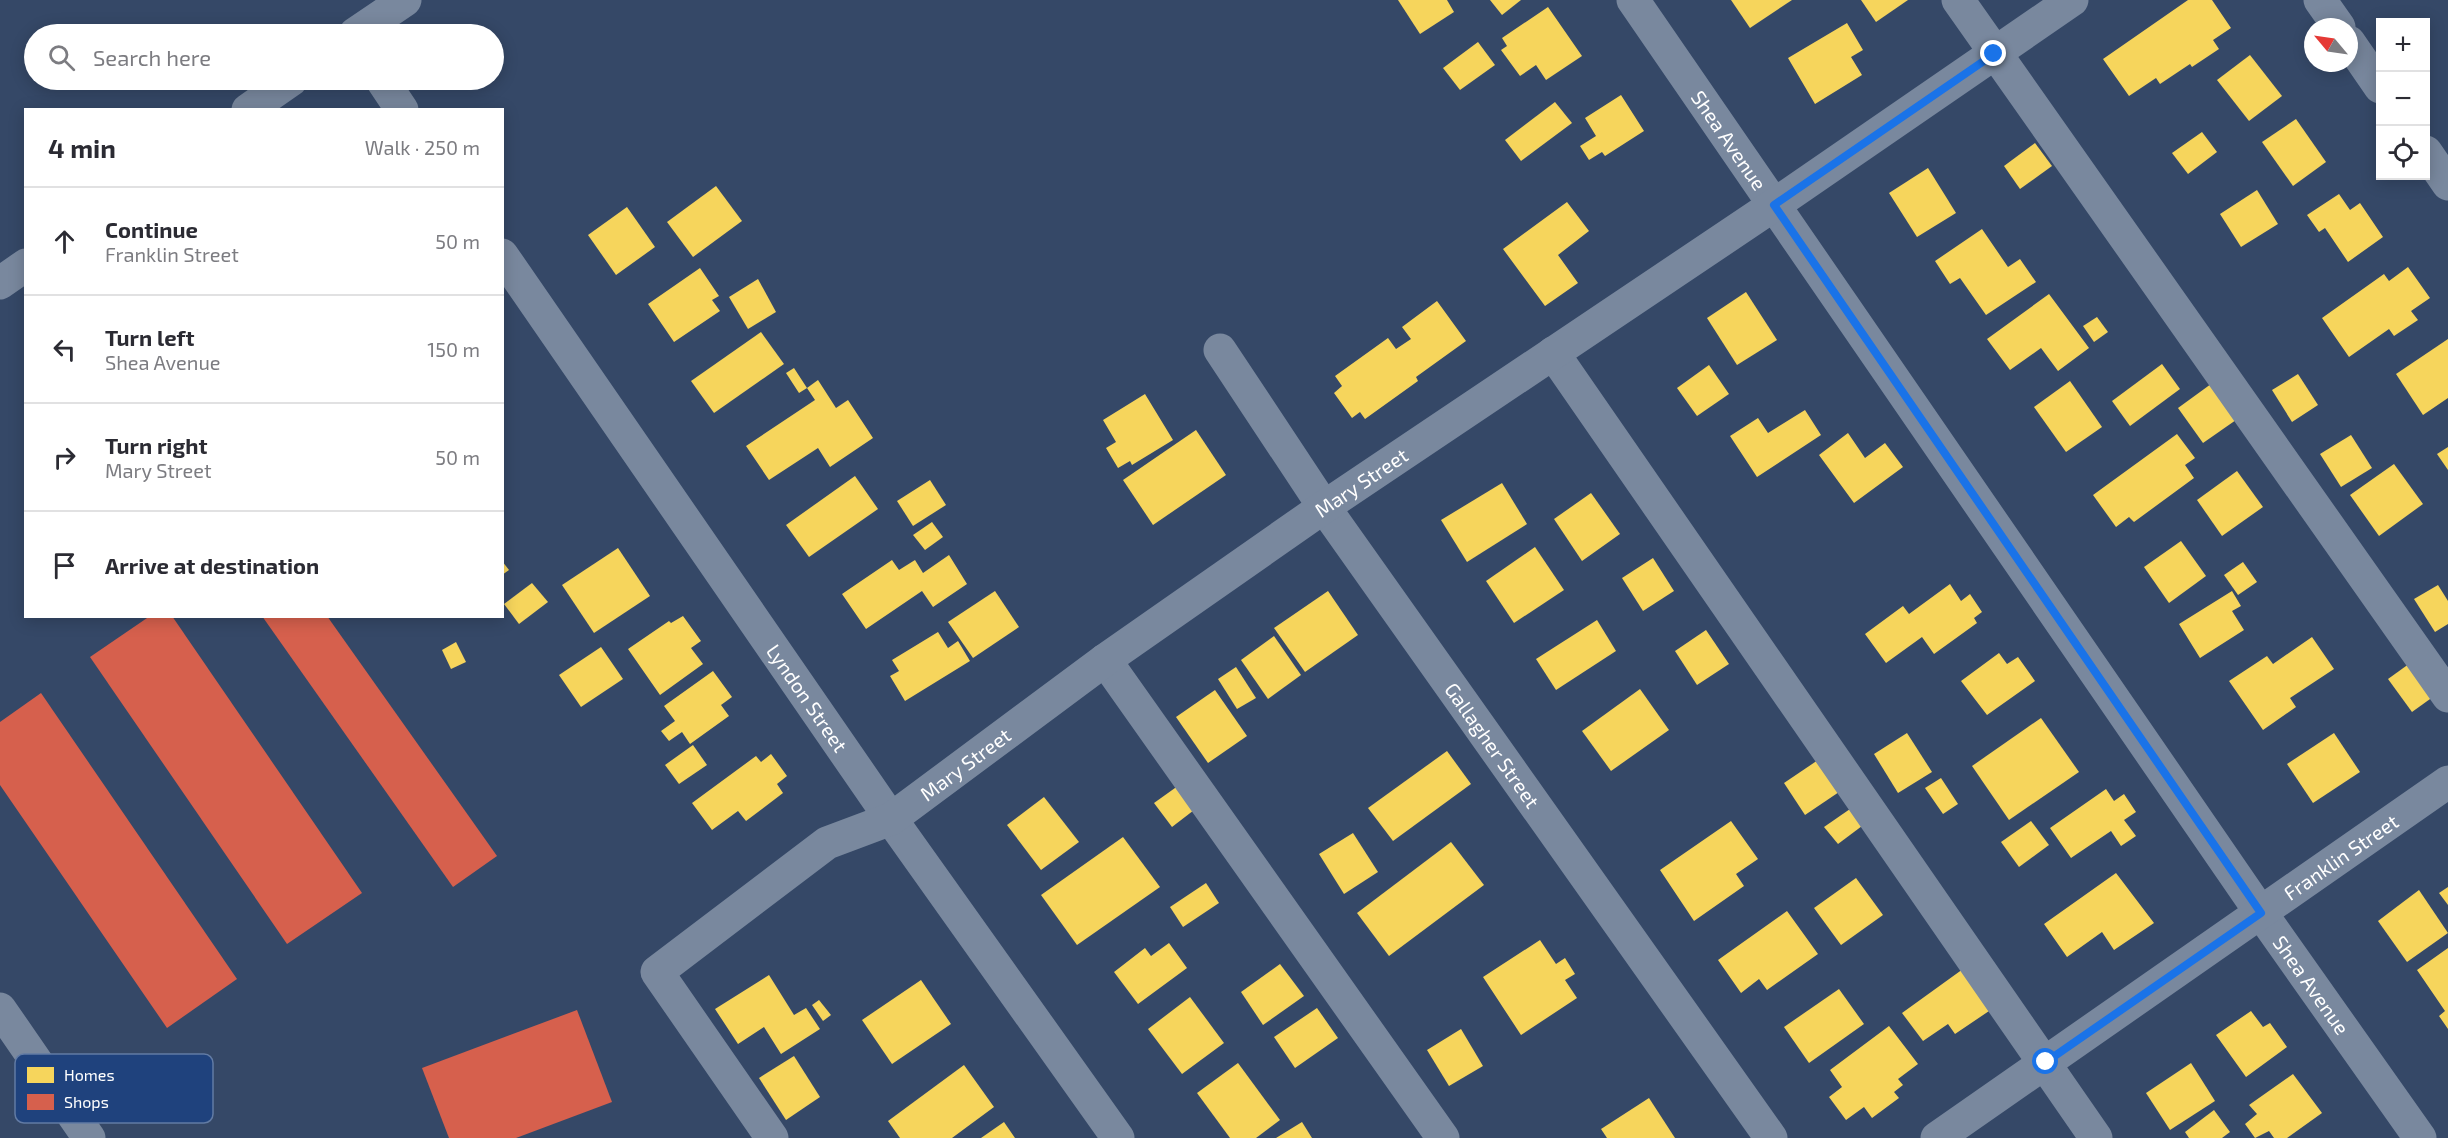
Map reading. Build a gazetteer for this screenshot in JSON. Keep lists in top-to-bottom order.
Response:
{
  "streets": {
    "street": [
      "Shea Avenue",
      "Mary Street",
      "Lyndon Street",
      "Gallagher Street",
      "Franklin Street"
    ]
  },
  "crossings": [
    ["Shea Avenue", "Mary Street"],
    ["Shea Avenue", "Franklin Street"],
    ["Mary Street", "Lyndon Street"],
    ["Mary Street", "Gallagher Street"]
  ],
  "legend": ["Homes", "Shops"],
  "north": "top left",
  "page": {
    "map_buttons": ["+", "−"],
    "search": "Search here",
    "heading": ["4 min", "Walk · 250 m"],
    "list": [
      ["Continue", "Franklin Street", "50 m"],
      ["Turn left", "Shea Avenue", "150 m"],
      ["Turn right", "Mary Street", "50 m"],
      "Arrive at destination"
    ]
  }
}
